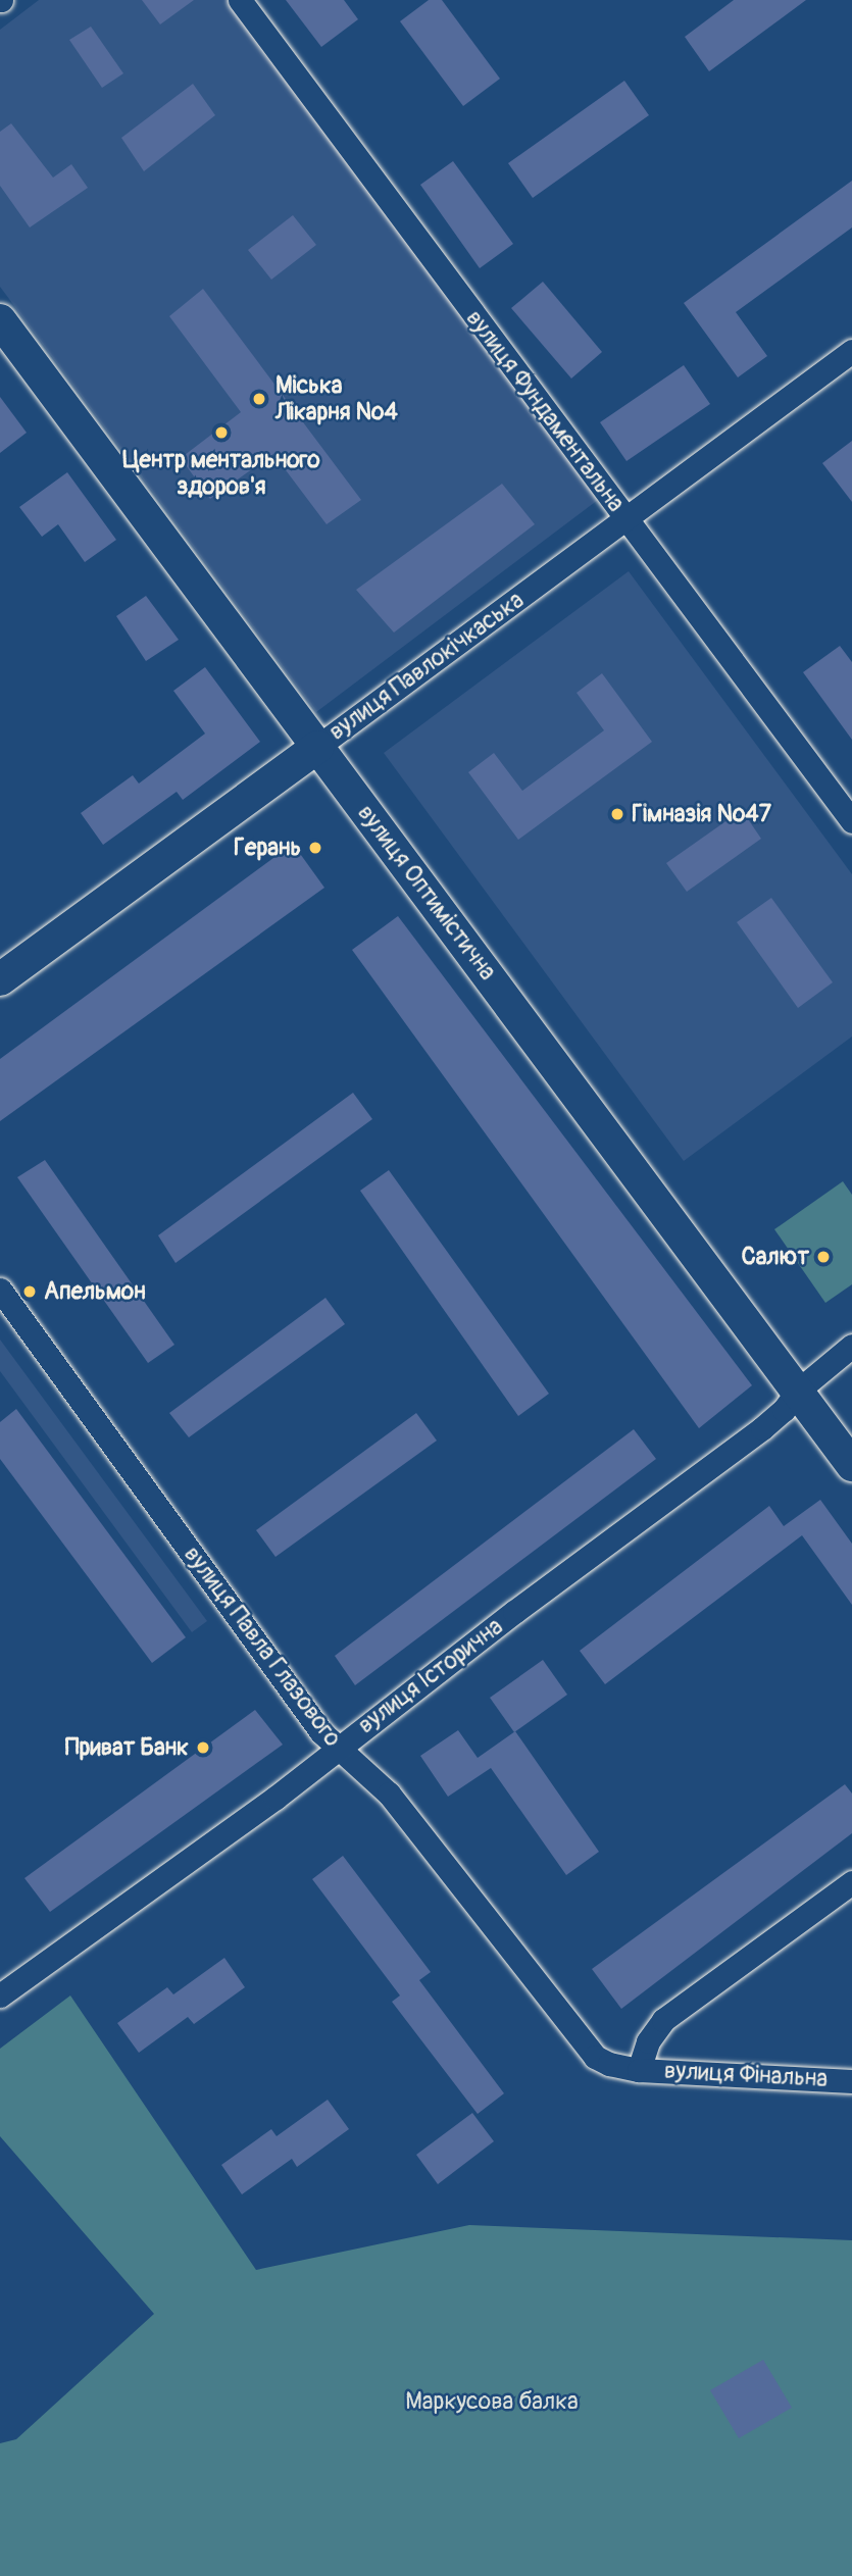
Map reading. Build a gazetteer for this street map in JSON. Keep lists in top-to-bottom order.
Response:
{
  "streets": {
    "street": [
      "вулиця Фундаментальна",
      "вулиця Павлокічкаська",
      "вулиця Оптимістична",
      "вулиця Павла Глазового",
      "вулиця Історична",
      "вулиця Фінальна"
    ]
  },
  "crossings": [
    ["вулиця Фундаментальна", "вулиця Павлокічкаська"],
    ["вулиця Павлокічкаська", "вулиця Оптимістична"],
    ["вулиця Оптимістична", "вулиця Історична"],
    ["вулиця Павла Глазового", "вулиця Історична"],
    ["вулиця Павла Глазового", "вулиця Фінальна"]
  ],
  "parks": ["Маркусова балка"],
  "places": [
    "Міська Лікарня №4",
    "Центр ментального здоров'я",
    "Гімназія №47",
    "Герань",
    "Салют",
    "Апельмон",
    "Приват Банк"
  ]
}
